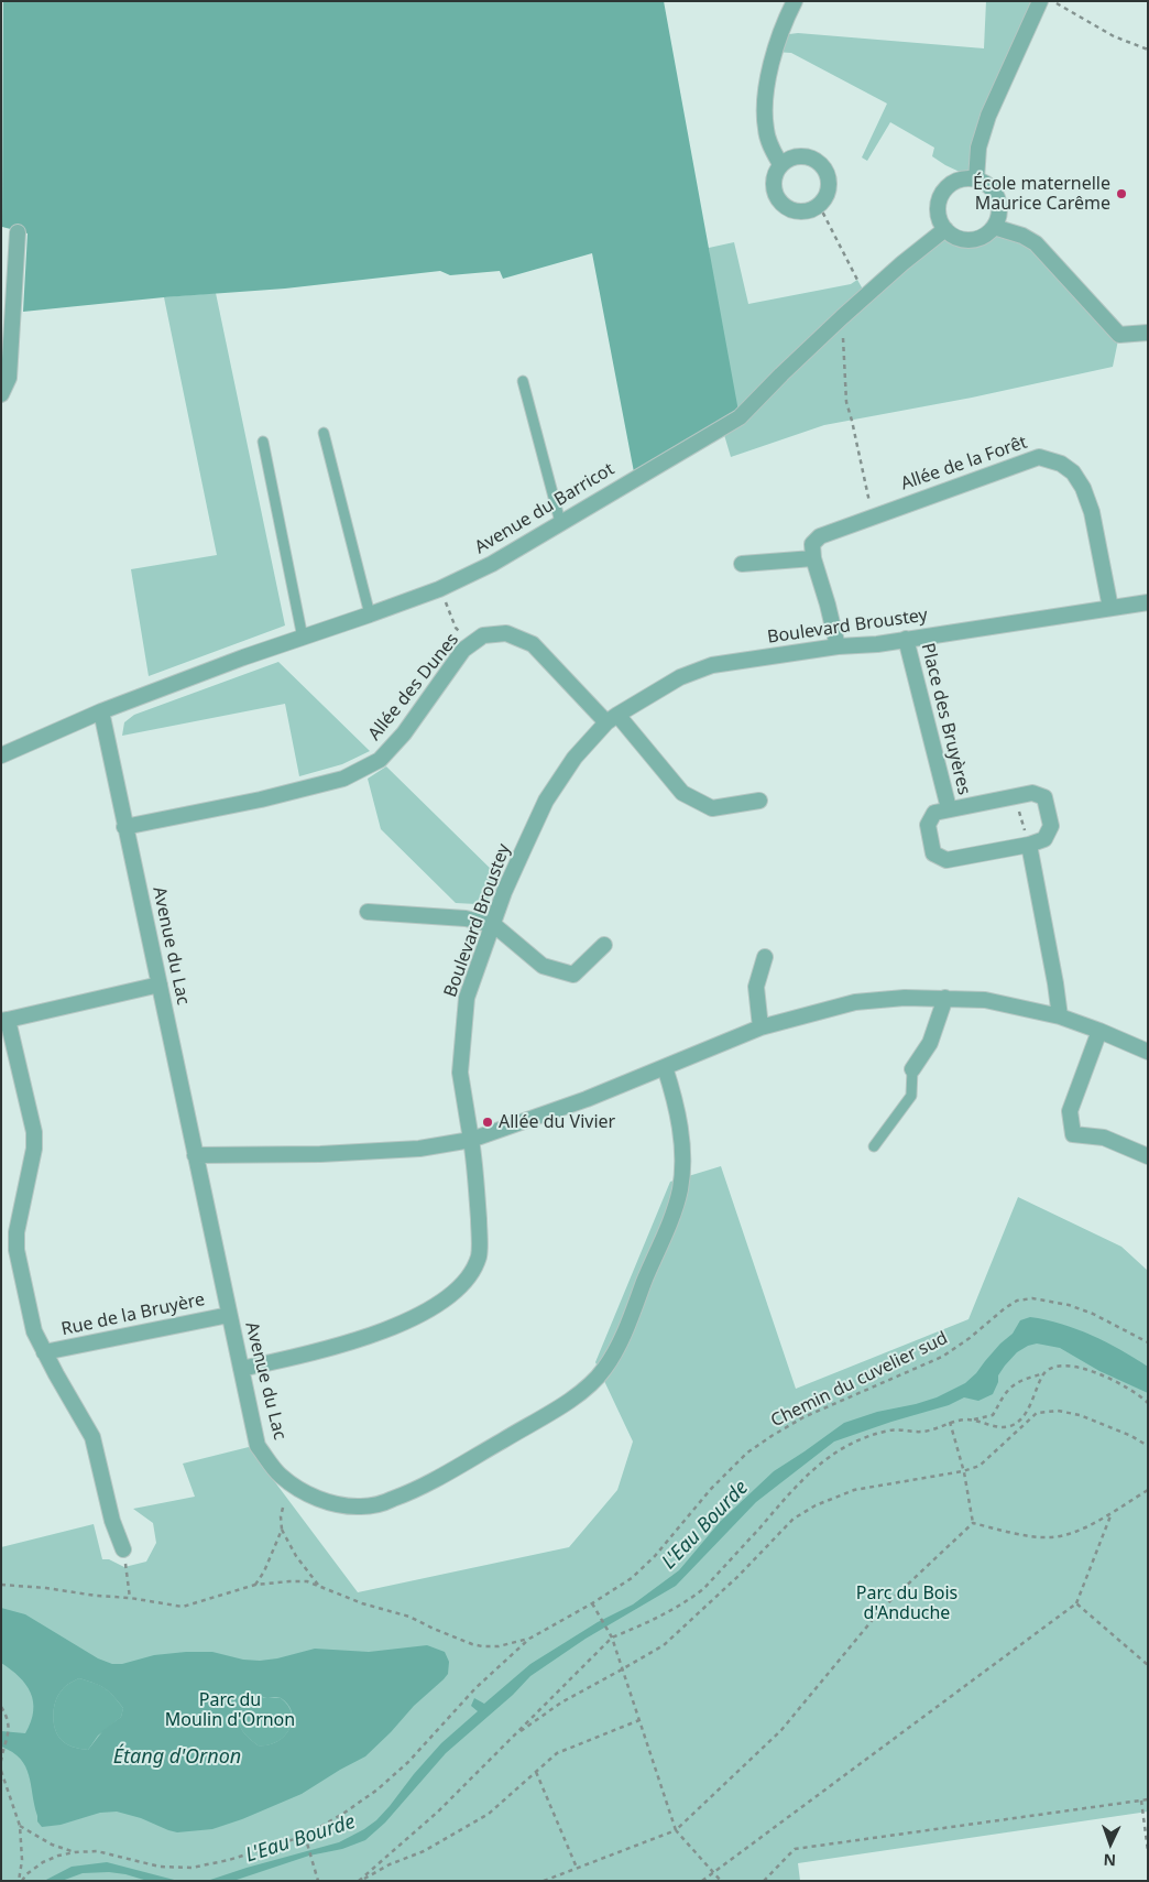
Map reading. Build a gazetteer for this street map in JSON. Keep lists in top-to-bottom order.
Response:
{
  "streets": {
    "street": [
      "Allée de la Forêt",
      "Avenue du Barricot",
      "Boulevard Broustey",
      "Allée des Dunes",
      "Place des Bruyères",
      "Avenue du Lac",
      "Rue de la Bruyère"
    ],
    "path": ["Chemin du cuvelier sud"]
  },
  "crossings": [
    ["Allée de la Forêt", "Boulevard Broustey"],
    ["Avenue du Barricot", "Avenue du Lac"],
    ["Boulevard Broustey", "Allée des Dunes"],
    ["Boulevard Broustey", "Place des Bruyères"],
    ["Boulevard Broustey", "Avenue du Lac"],
    ["Allée des Dunes", "Avenue du Lac"],
    ["Avenue du Lac", "Rue de la Bruyère"]
  ],
  "water": ["L'Eau Bourde", "Étang d'Ornon"],
  "parks": ["Parc du Bois d'Anduche", "Parc du Moulin d'Ornon"],
  "places": ["École maternelle Maurice Carême", "Allée du Vivier"],
  "north": "bottom"
}
